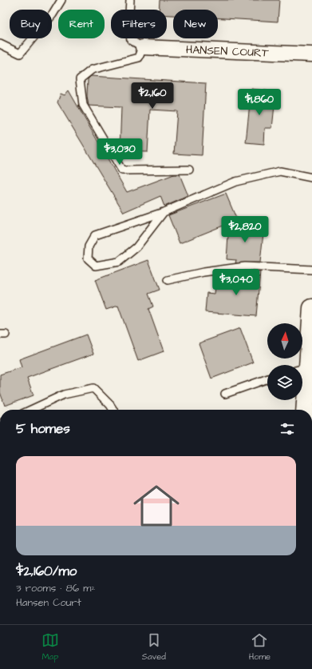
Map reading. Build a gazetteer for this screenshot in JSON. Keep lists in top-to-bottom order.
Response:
{
  "streets": {
    "street": ["HANSEN COURT"]
  },
  "north": "top",
  "page": {
    "chip": [
      "Buy",
      "Rent",
      "Filters",
      "New"
    ],
    "price": [
      "$2,160",
      "$1,860",
      "$3,030",
      "$2,820",
      "$3,040"
    ],
    "heading": "5 homes",
    "list": [
      {
        "name": "$2,160/mo",
        "note": "3 rooms · 86 m² · Hansen Court"
      }
    ],
    "tabs": ["Map", "Saved", "Home"]
  }
}
